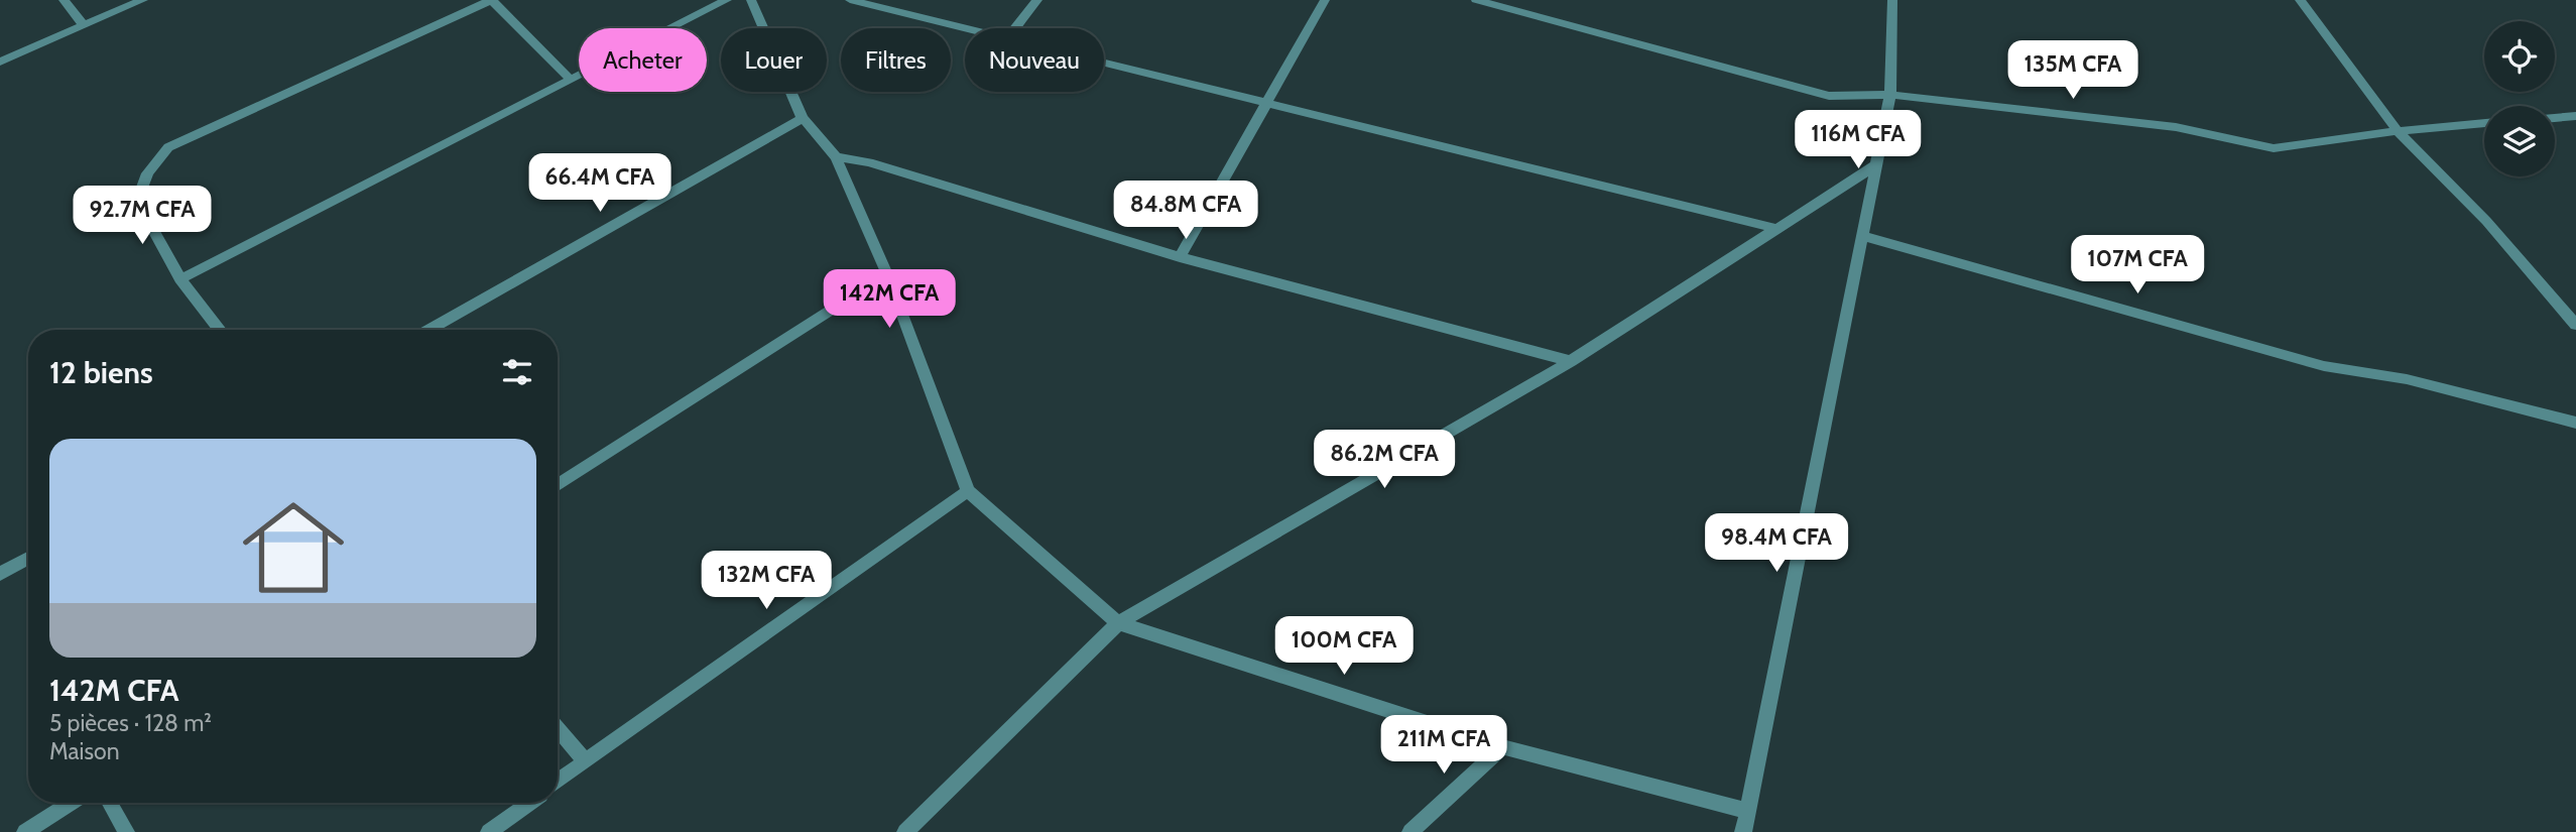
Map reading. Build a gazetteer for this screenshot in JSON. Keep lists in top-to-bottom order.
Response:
{
  "page": {
    "chip": [
      "Acheter",
      "Louer",
      "Filtres",
      "Nouveau"
    ],
    "price": [
      "135M CFA",
      "116M CFA",
      "66.4M CFA",
      "84.8M CFA",
      "92.7M CFA",
      "107M CFA",
      "142M CFA",
      "86.2M CFA",
      "98.4M CFA",
      "132M CFA",
      "100M CFA",
      "211M CFA"
    ],
    "heading": "12 biens",
    "list": [
      {
        "name": "142M CFA",
        "note": "5 pièces · 128 m² · Maison"
      }
    ]
  }
}
